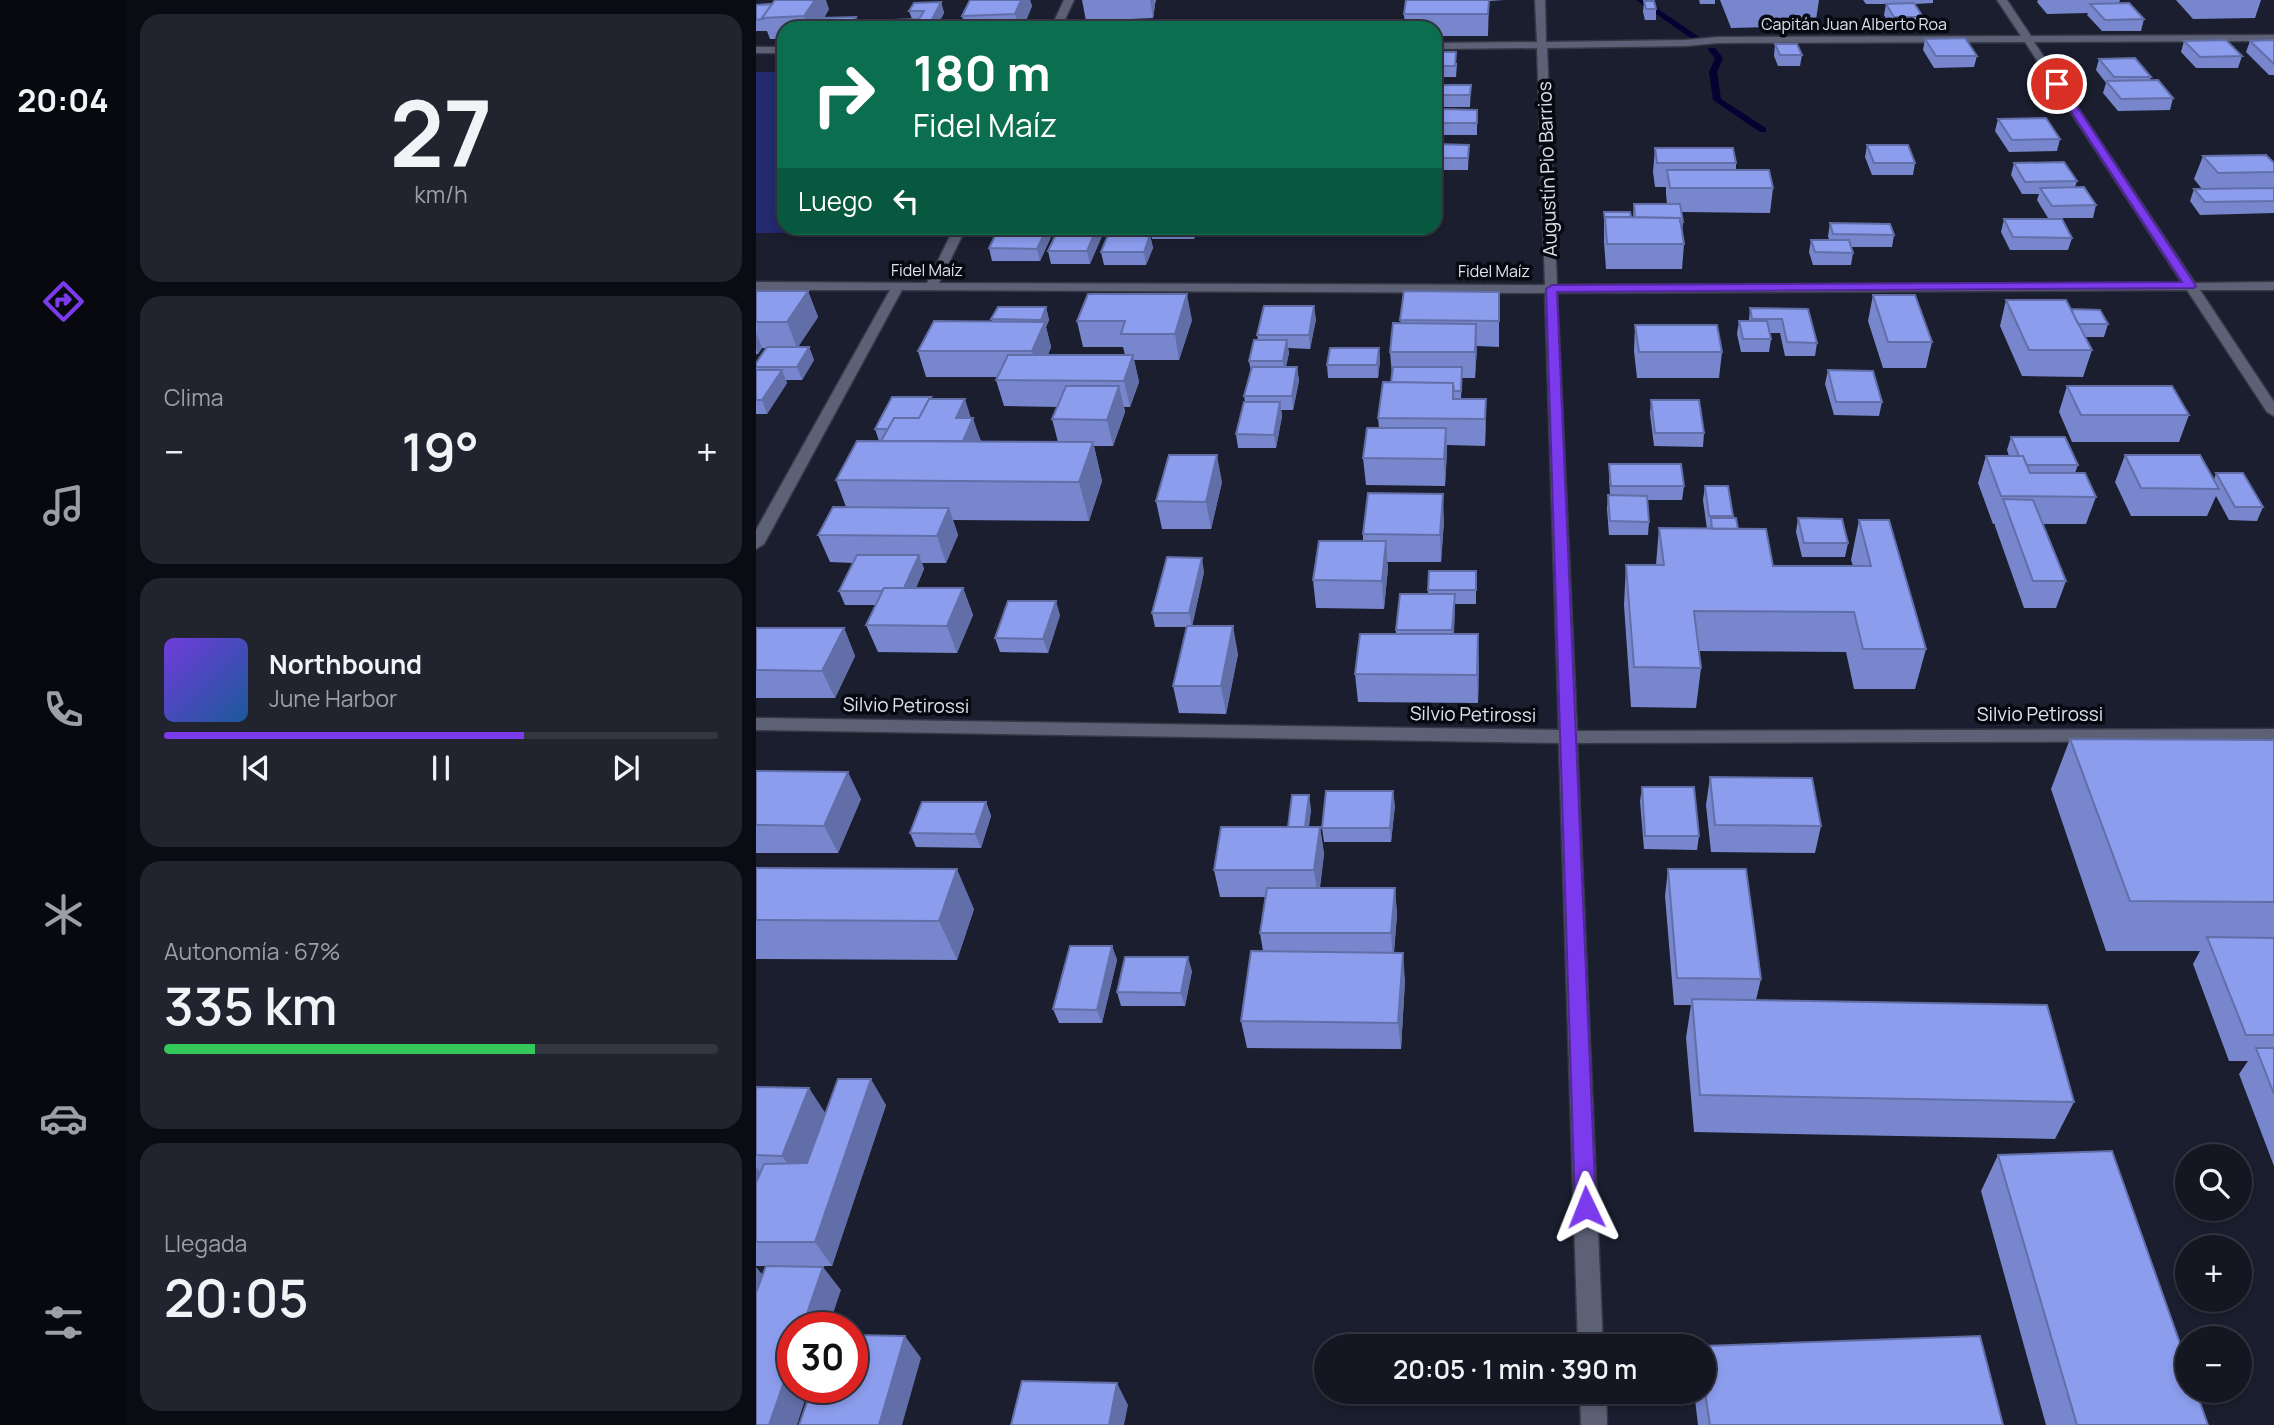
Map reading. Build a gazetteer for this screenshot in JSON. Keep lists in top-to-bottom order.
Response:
{
  "streets": {
    "street": [
      "Capitán Juan Alberto Roa",
      "Augustín Pio Barrios",
      "Fidel Maíz",
      "Silvio Petirossi"
    ]
  },
  "crossings": [
    ["Capitán Juan Alberto Roa", "Augustín Pio Barrios"],
    ["Augustín Pio Barrios", "Fidel Maíz"],
    ["Augustín Pio Barrios", "Silvio Petirossi"]
  ],
  "page": {
    "tabs": "20:04",
    "tile": [
      ["27", "km/h"],
      "Clima",
      ["Autonomía · 67%", "335 km"],
      ["Llegada", "20:05"]
    ],
    "turn": ["180 m", "Fidel Maíz"],
    "then": "Luego",
    "heat": ["−", "19°", "+"],
    "song": ["Northbound", "June Harbor"],
    "map_buttons": ["+", "−"],
    "limit": "30",
    "trip": "20:05 · 1 min · 390 m"
  }
}
